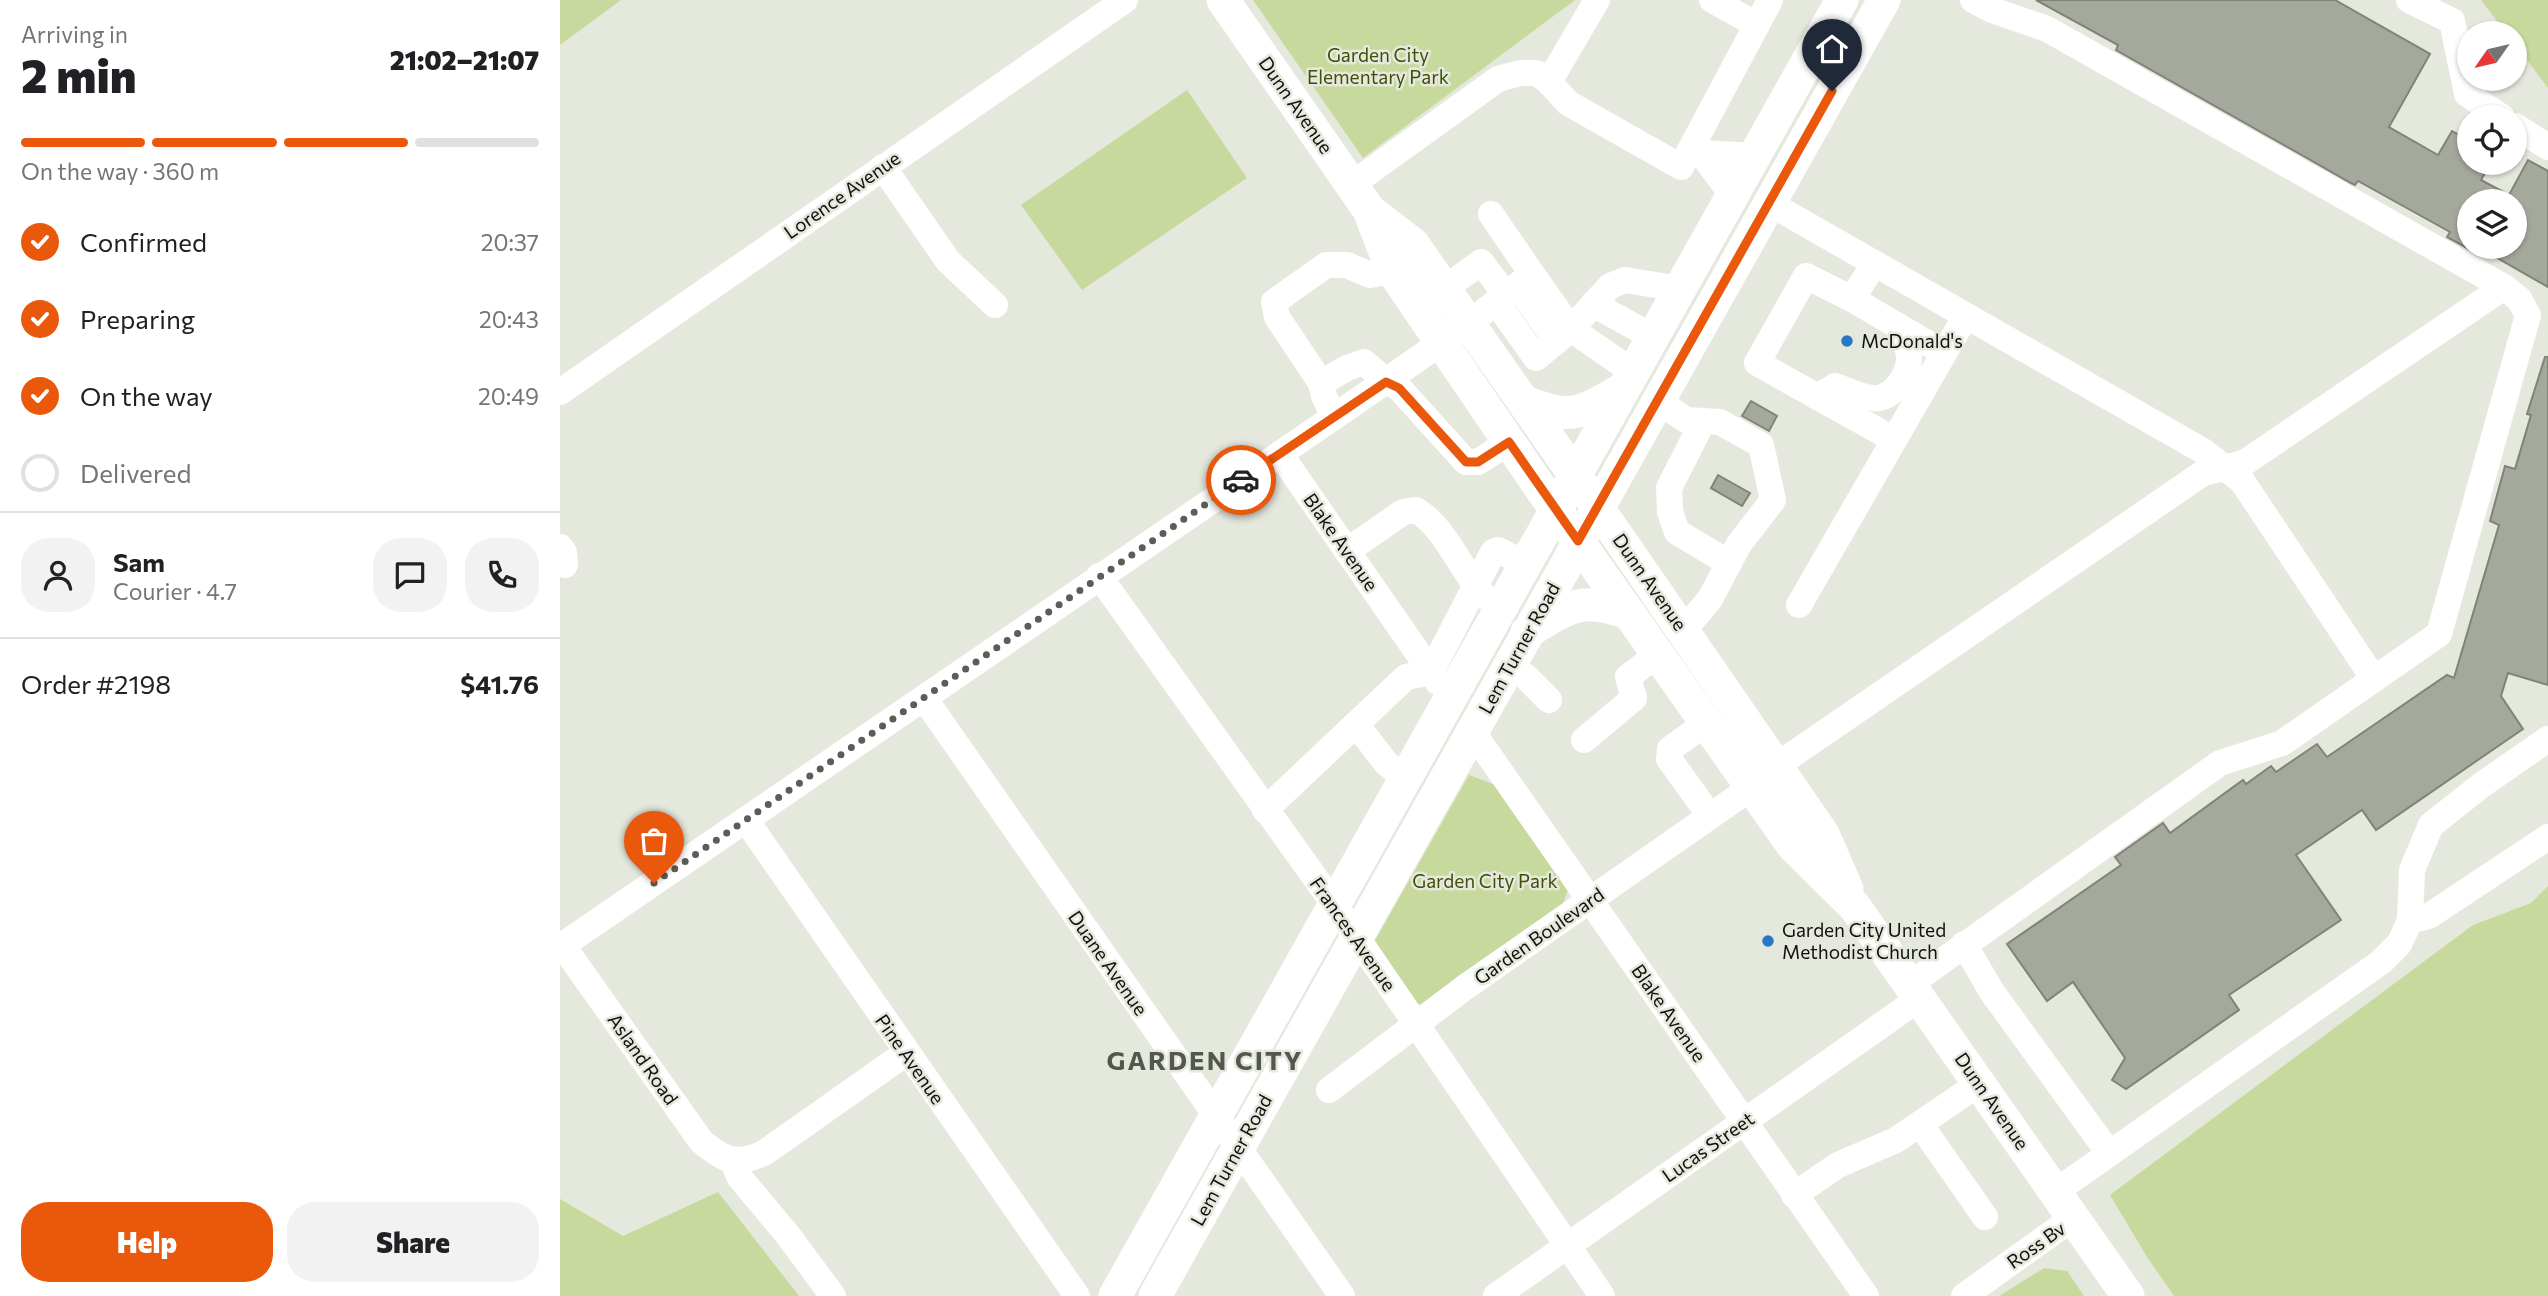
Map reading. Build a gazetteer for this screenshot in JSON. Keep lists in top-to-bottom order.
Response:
{
  "streets": {
    "main road": ["Dunn Avenue", "Lem Turner Road"],
    "street": [
      "Lorence Avenue",
      "Blake Avenue",
      "Frances Avenue",
      "Garden Boulevard",
      "Duane Avenue",
      "Asland Road",
      "Pine Avenue",
      "Lucas Street",
      "Ross Bv"
    ]
  },
  "crossings": [
    ["Dunn Avenue", "Lem Turner Road"],
    ["Dunn Avenue", "Garden Boulevard"],
    ["Dunn Avenue", "Lucas Street"],
    ["Dunn Avenue", "Ross Bv"],
    ["Blake Avenue", "Lem Turner Road"],
    ["Blake Avenue", "Garden Boulevard"],
    ["Blake Avenue", "Lucas Street"],
    ["Lem Turner Road", "Frances Avenue"],
    ["Lem Turner Road", "Duane Avenue"],
    ["Frances Avenue", "Garden Boulevard"],
    ["Frances Avenue", "Lucas Street"],
    ["Garden Boulevard", "Lucas Street"]
  ],
  "districts": ["GARDEN CITY"],
  "parks": ["Garden City Elementary Park", "Garden City Park"],
  "places": ["McDonald's", "Garden City United Methodist Church"],
  "north": "bottom left",
  "page": {
    "heading": ["2 min", "Arriving in", "21:02–21:07"],
    "panel": [
      "Sam",
      "Courier · 4.7",
      "Order #2198",
      "$41.76"
    ],
    "bar": "On the way · 360 m",
    "list": [
      ["Confirmed", "20:37"],
      ["Preparing", "20:43"],
      ["On the way", "20:49"],
      "Delivered"
    ],
    "buttons": ["Help", "Share"]
  }
}
